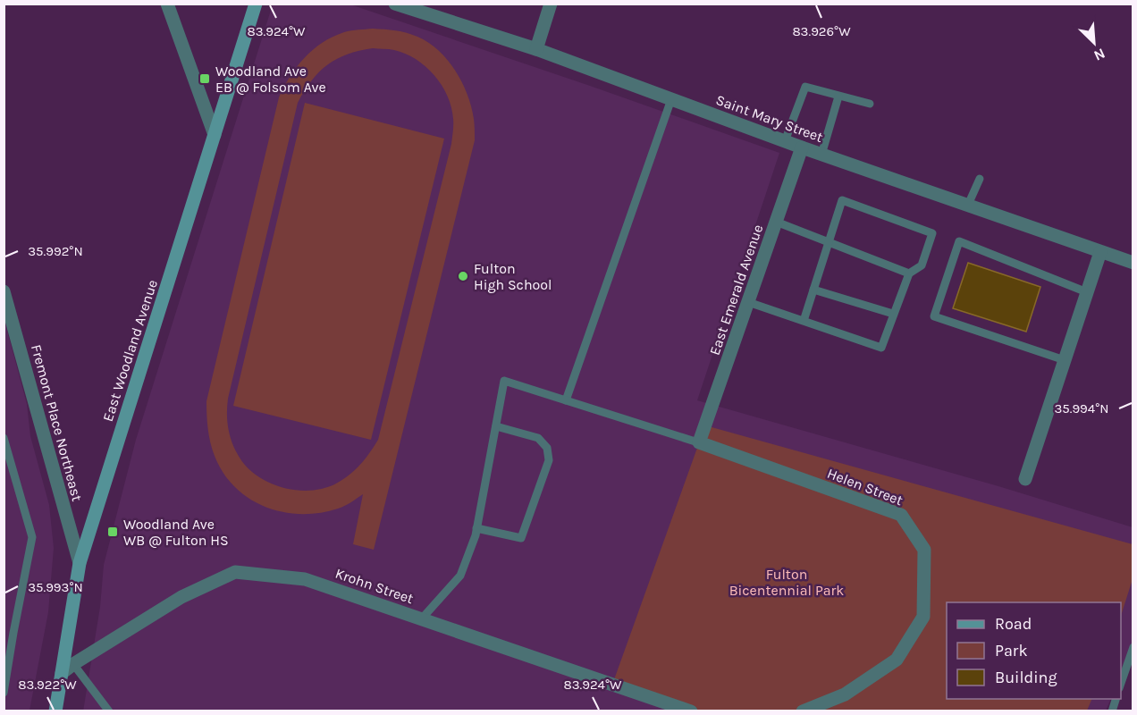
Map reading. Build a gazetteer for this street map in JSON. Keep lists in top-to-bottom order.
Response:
{
  "streets": {
    "main road": ["East Woodland Avenue"],
    "street": [
      "Saint Mary Street",
      "East Emerald Avenue",
      "Fremont Place Northeast",
      "Helen Street",
      "Krohn Street"
    ]
  },
  "crossings": [
    ["Saint Mary Street", "East Emerald Avenue"],
    ["East Emerald Avenue", "Helen Street"],
    ["East Woodland Avenue", "Fremont Place Northeast"],
    ["East Woodland Avenue", "Krohn Street"]
  ],
  "parks": ["Fulton Bicentennial Park"],
  "places": {
    "transit": ["Woodland Ave EB @ Folsom Ave", "Woodland Ave WB @ Fulton HS"],
    "other": ["Fulton High School"]
  },
  "legend": ["Road", "Park", "Building"],
  "north": "bottom right",
  "coordinates": [
    "83.924°W",
    "83.926°W",
    "35.992°N",
    "35.994°N",
    "35.993°N",
    "83.922°W"
  ]
}
